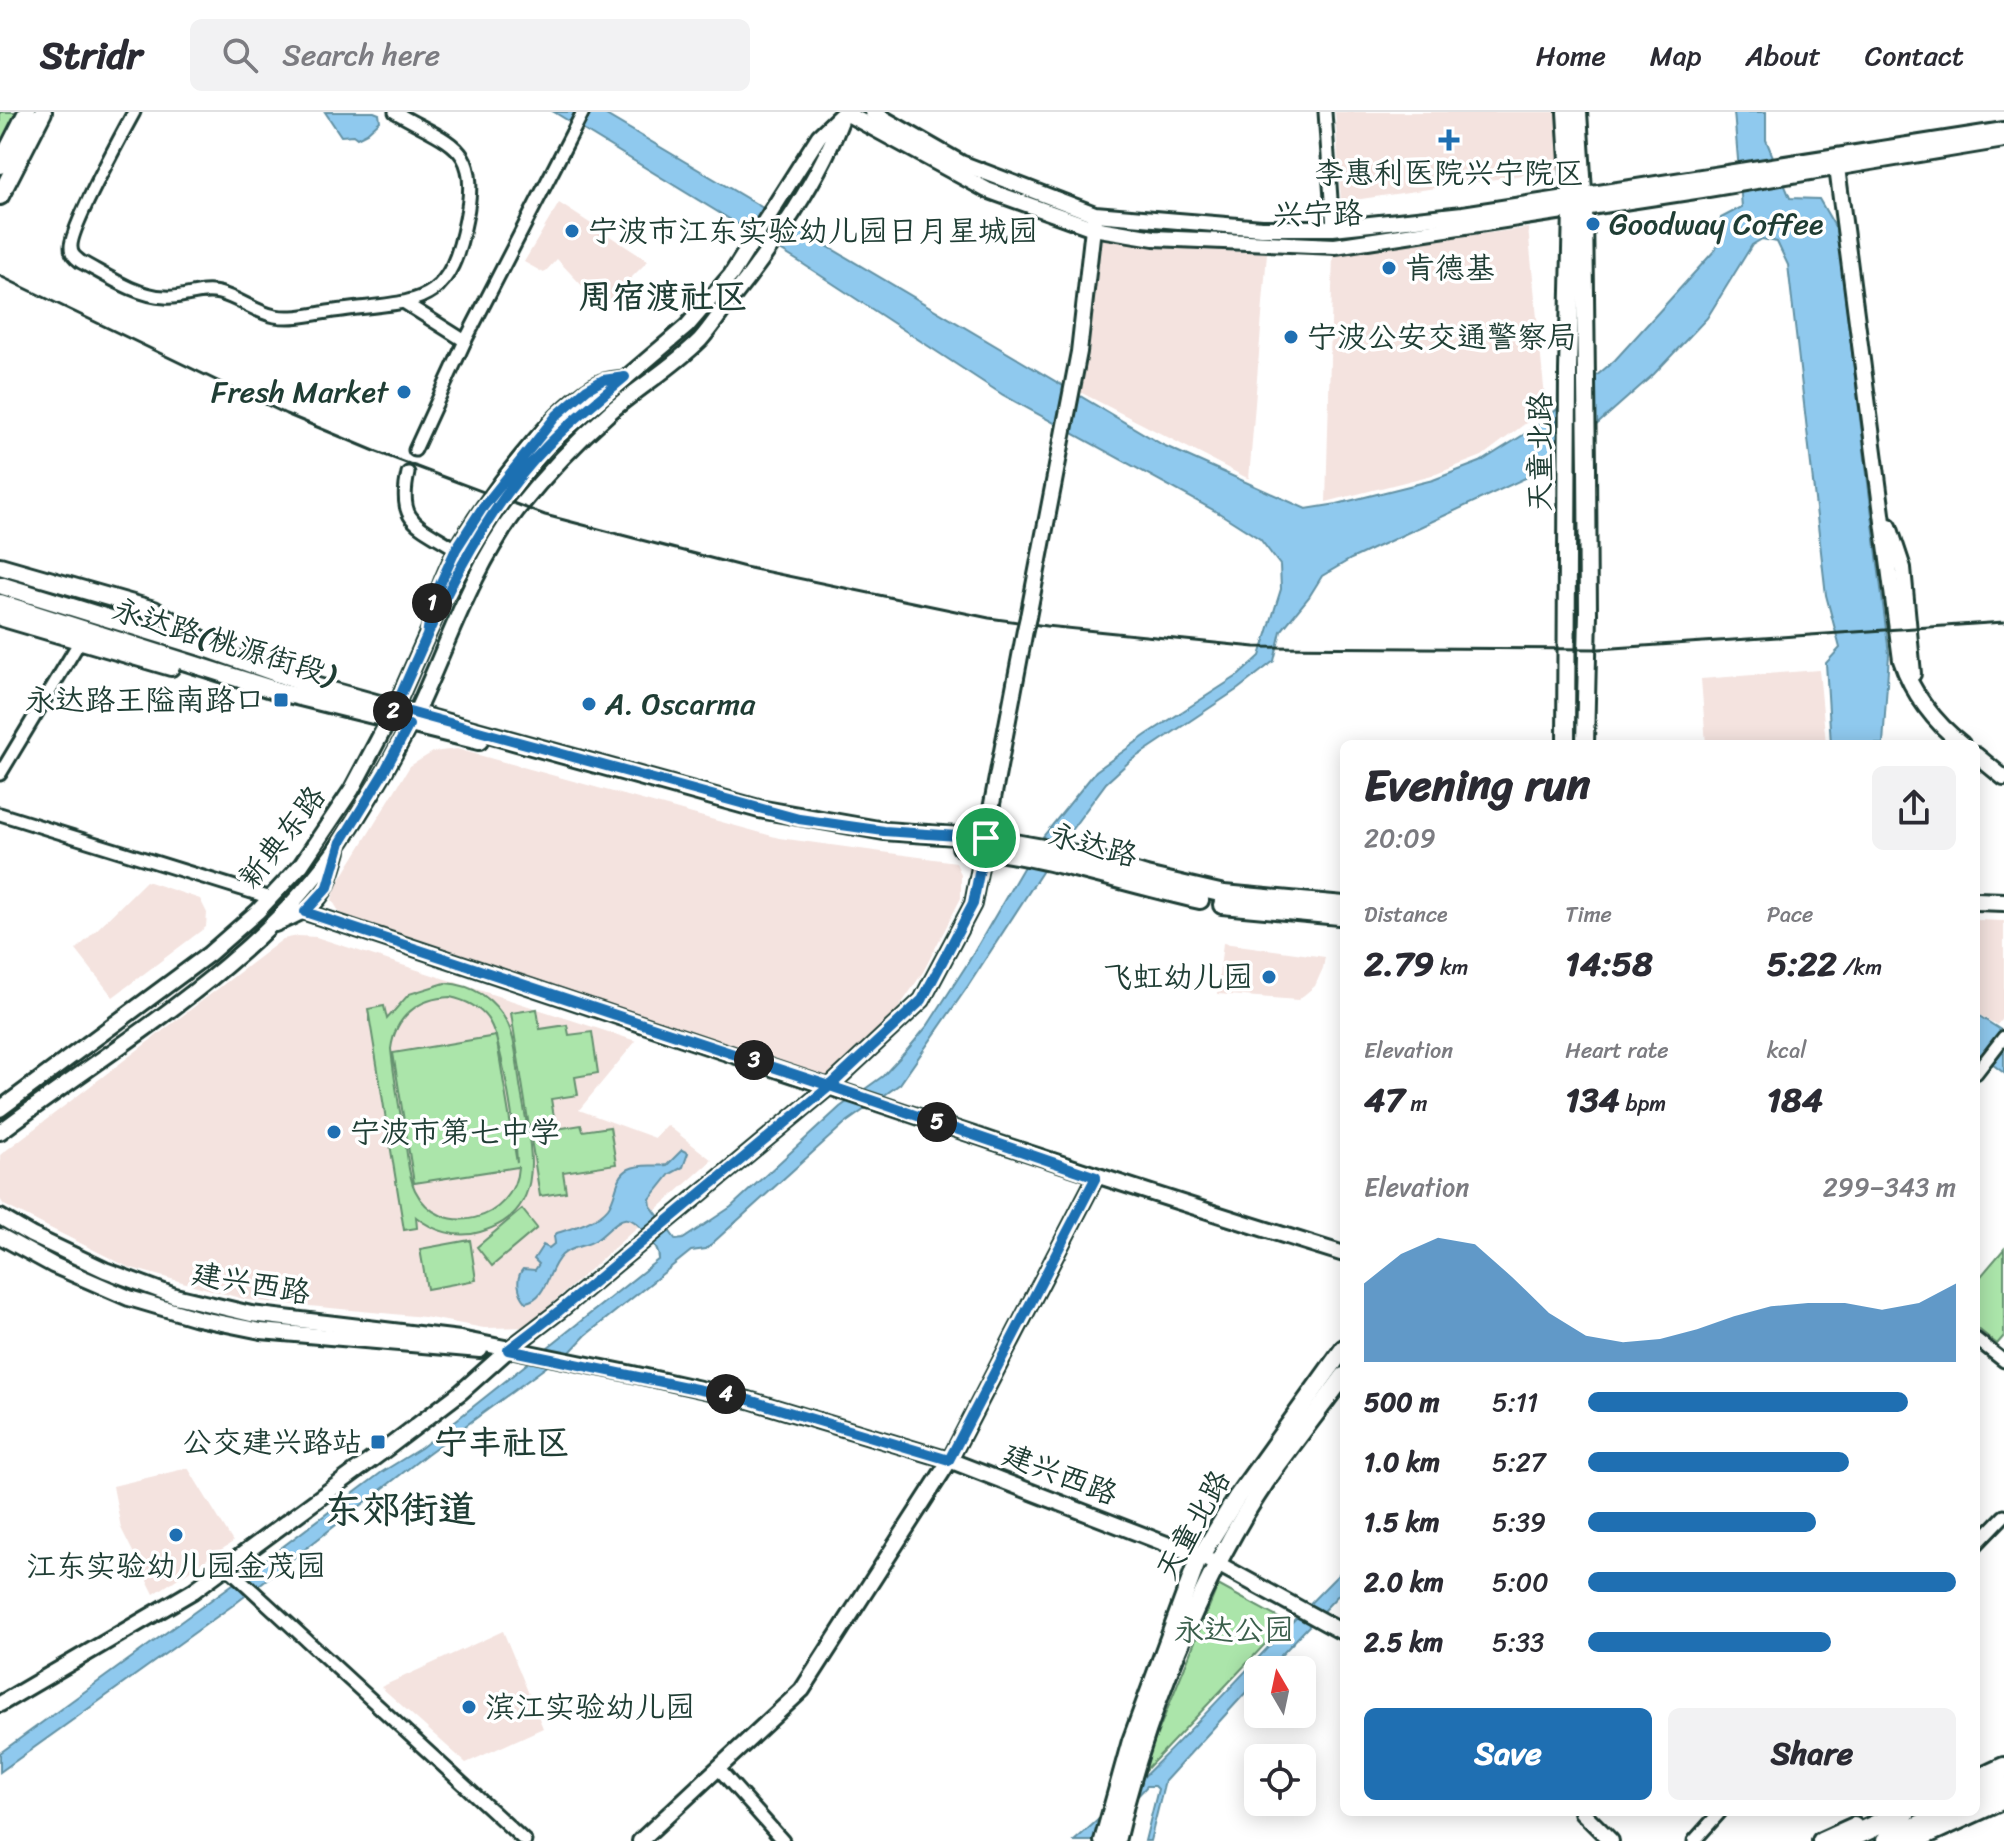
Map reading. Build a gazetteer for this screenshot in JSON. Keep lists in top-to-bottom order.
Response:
{
  "streets": {
    "main road": ["天童北路", "永达路(桃源街段)", "永达路"],
    "street": ["兴宁路", "新典东路", "建兴西路"]
  },
  "crossings": [
    ["兴宁路", "天童北路"],
    ["兴宁路", "新典东路"],
    ["天童北路", "建兴西路"],
    ["永达路(桃源街段)", "新典东路"],
    ["永达路(桃源街段)", "永达路"],
    ["新典东路", "永达路"]
  ],
  "districts": ["周宿渡社区", "宁丰社区", "东郊街道"],
  "parks": ["永达公园"],
  "places": {
    "health": ["李惠利医院兴宁院区"],
    "other": [
      "Goodway Coffee",
      "宁波市江东实验幼儿园日月星城园",
      "肯德基",
      "宁波公安交通警察局",
      "Fresh Market",
      "A. Oscarma",
      "飞虹幼儿园",
      "宁波市第七中学",
      "江东实验幼儿园金茂园",
      "滨江实验幼儿园"
    ],
    "transit": ["永达路王隘南路口", "公交建兴路站"]
  },
  "north": "top",
  "page": {
    "header": "Stridr",
    "search": "Search here",
    "nav": [
      "Home",
      "Map",
      "About",
      "Contact"
    ],
    "pins": [
      "1",
      "2",
      "3",
      "5",
      "4"
    ],
    "heading": ["Evening run", "20:09"],
    "stats": [
      ["Distance", "2.79 km"],
      ["Time", "14:58"],
      ["Pace", "5:22 /km"],
      ["Elevation", "47 m"],
      ["Heart rate", "134 bpm"],
      ["kcal", "184"]
    ],
    "chart": ["Elevation", "299–343 m"],
    "list": [
      {
        "name": "500 m",
        "note": "5:11"
      },
      {
        "name": "1.0 km",
        "note": "5:27"
      },
      {
        "name": "1.5 km",
        "note": "5:39"
      },
      {
        "name": "2.0 km",
        "note": "5:00"
      },
      {
        "name": "2.5 km",
        "note": "5:33"
      }
    ],
    "buttons": ["Save", "Share"]
  }
}
